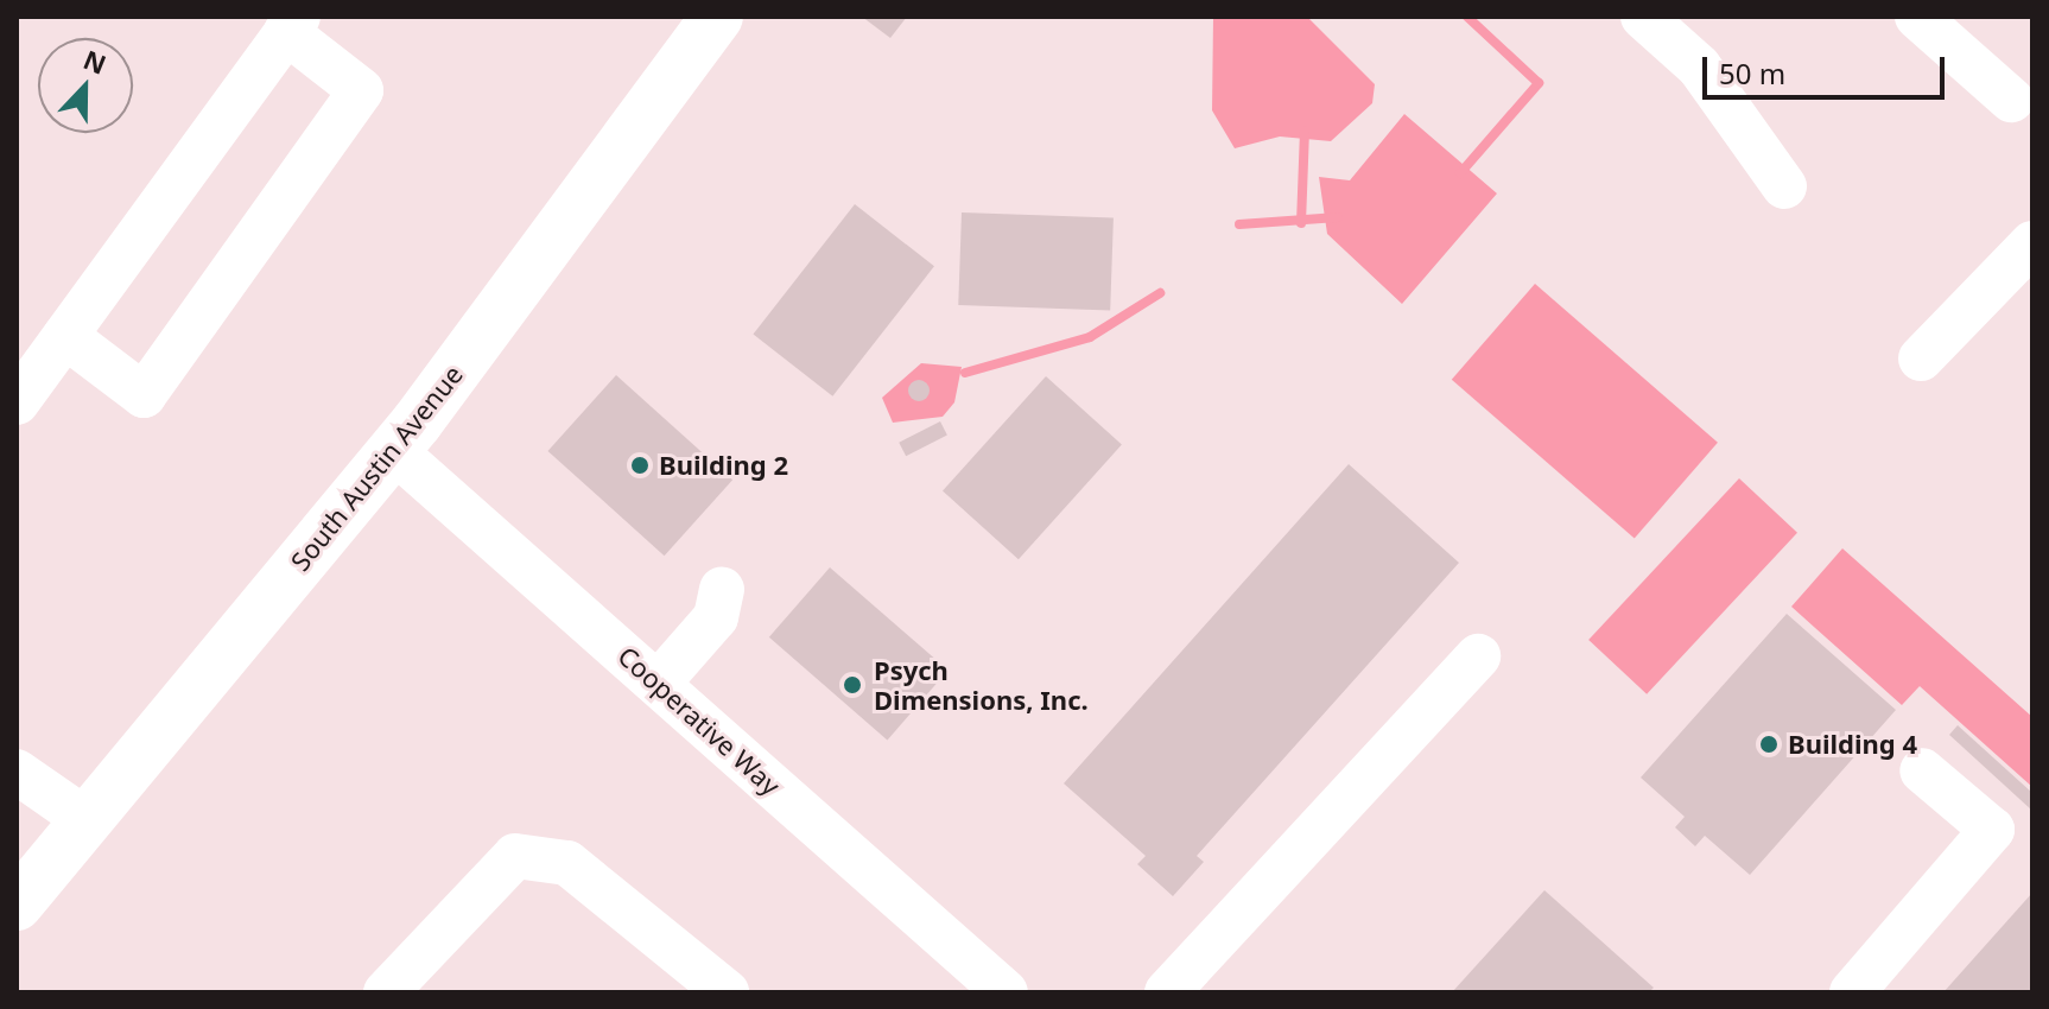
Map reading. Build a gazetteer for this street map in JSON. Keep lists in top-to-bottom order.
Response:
{
  "streets": {
    "main road": ["South Austin Avenue"],
    "street": ["Cooperative Way"]
  },
  "crossings": [
    ["South Austin Avenue", "Cooperative Way"]
  ],
  "places": ["Building 2", "Psych Dimensions, Inc.", "Building 4"],
  "scale_bar": "50 m",
  "north": "top"
}
